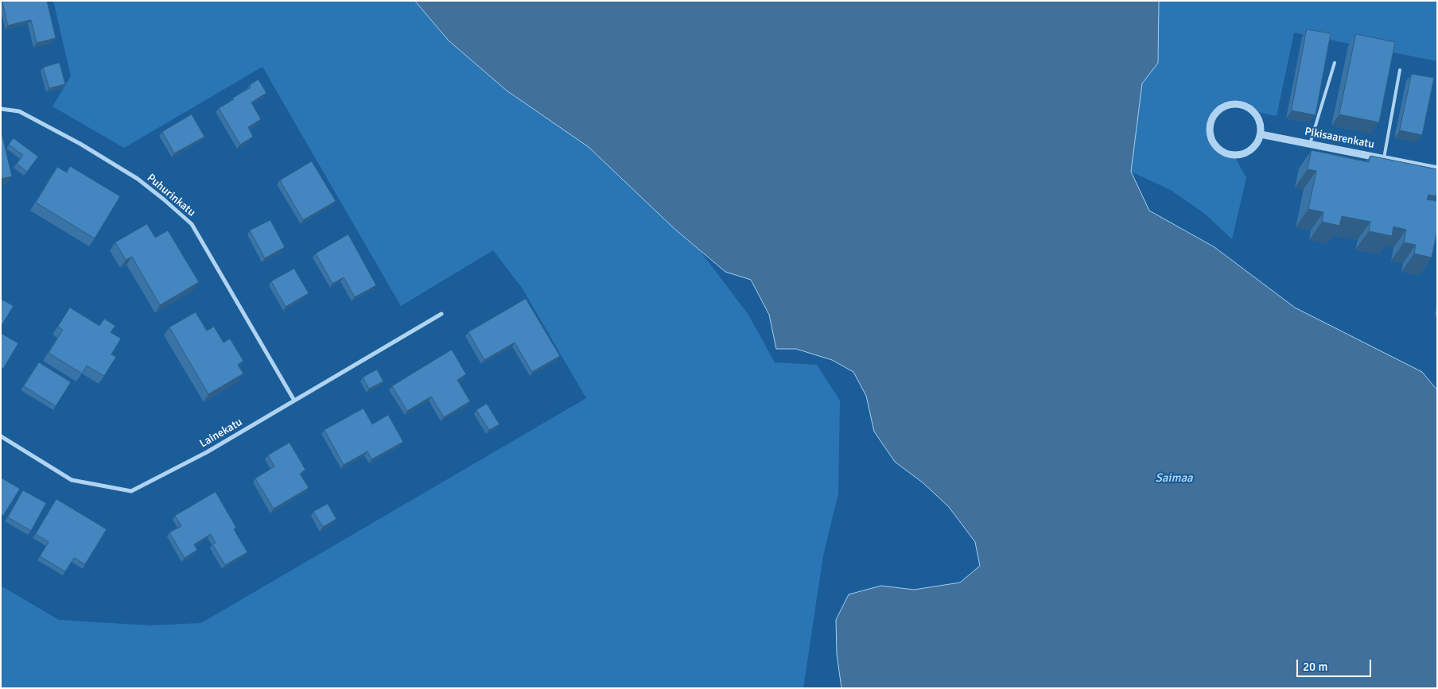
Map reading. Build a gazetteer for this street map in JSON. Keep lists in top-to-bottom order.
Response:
{
  "streets": {
    "street": ["Pikisaarenkatu", "Puhurinkatu", "Lainekatu"]
  },
  "crossings": [
    ["Puhurinkatu", "Lainekatu"]
  ],
  "water": ["Saimaa"],
  "scale_bar": "20 m"
}
